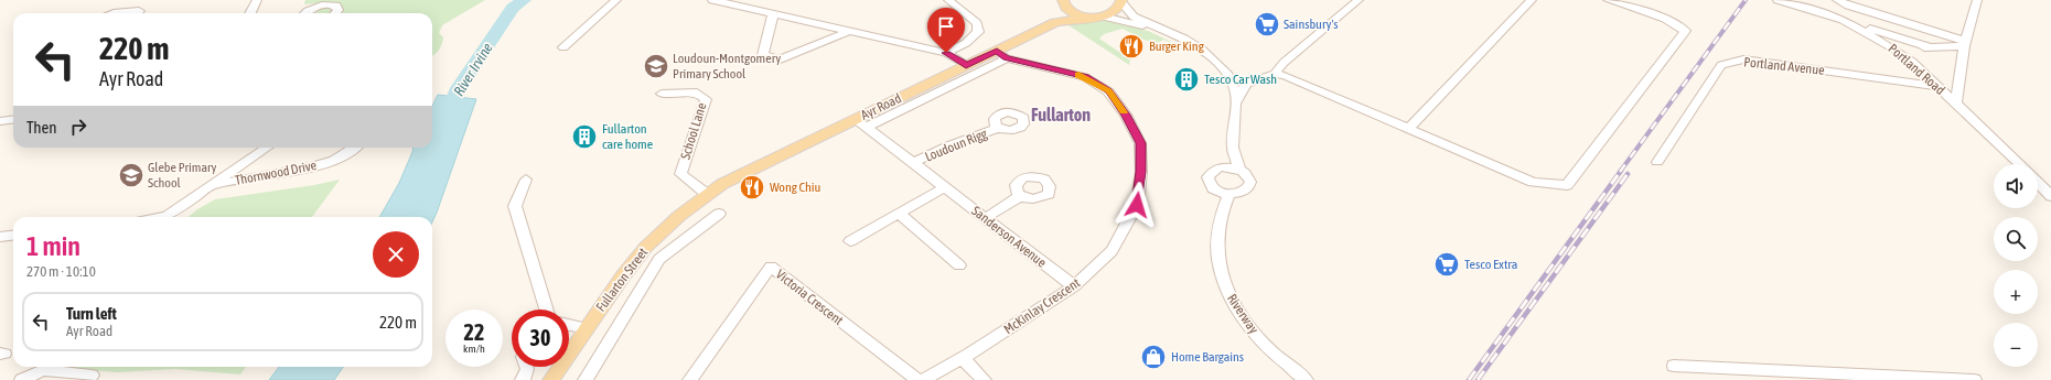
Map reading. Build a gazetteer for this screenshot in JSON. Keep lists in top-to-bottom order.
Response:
{
  "streets": {
    "main road": ["Ayr Road", "Fullarton Street"],
    "street": [
      "Portland Avenue",
      "Portland Road",
      "School Lane",
      "Loudoun Rigg",
      "Thornwood Drive",
      "Sanderson Avenue",
      "Victoria Crescent",
      "McKinlay Crescent",
      "Riverway"
    ]
  },
  "crossings": [
    ["Portland Avenue", "Portland Road"],
    ["Ayr Road", "School Lane"],
    ["Ayr Road", "Sanderson Avenue"],
    ["Ayr Road", "Fullarton Street"],
    ["Ayr Road", "McKinlay Crescent"],
    ["School Lane", "Fullarton Street"],
    ["Loudoun Rigg", "Sanderson Avenue"],
    ["Sanderson Avenue", "McKinlay Crescent"]
  ],
  "districts": ["Fullarton"],
  "water": ["River Irvine"],
  "places": {
    "supermarket": ["Sainsbury's", "Tesco Extra"],
    "restaurant": ["Burger King", "Wong Chiu"],
    "school or university": ["Loudoun-Montgomery Primary School", "Glebe Primary School"],
    "building": ["Tesco Car Wash", "Fullarton care home"],
    "shop": ["Home Bargains"]
  },
  "page": {
    "turn": ["220 m", "Ayr Road"],
    "then": "Then",
    "map_buttons": ["+", "−"],
    "heading": ["1 min", "270 m · 10:10"],
    "list": [
      {
        "name": "Turn left",
        "note": "Ayr Road",
        "value": "220 m"
      }
    ],
    "speed": "22 km/h",
    "limit": "30"
  }
}
